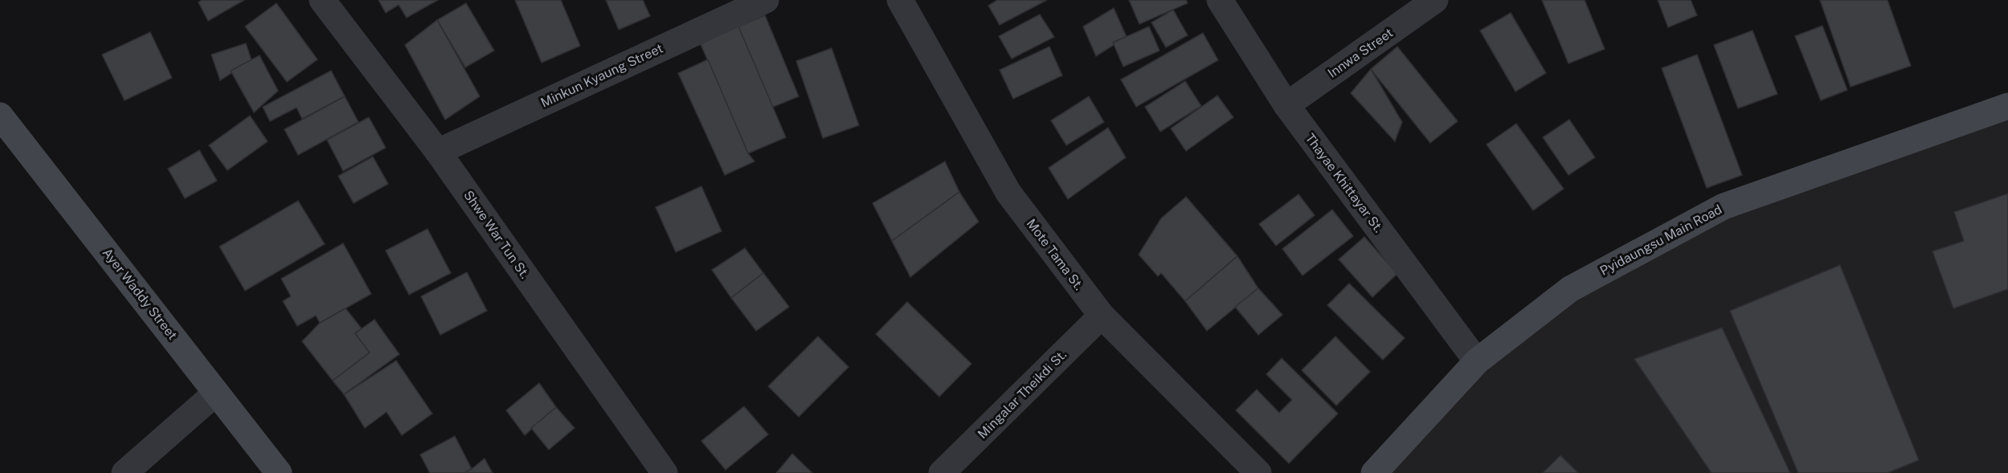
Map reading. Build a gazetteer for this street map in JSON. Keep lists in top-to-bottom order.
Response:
{
  "streets": {
    "main road": ["Pyidaungsu Main Road", "Ayer Waddy Street"],
    "street": [
      "Innwa Street",
      "Minkun Kyaung Street",
      "Thayae Khittayar St.",
      "Shwe War Tun St.",
      "Mote Tama St.",
      "Mingalar Theikdi St."
    ]
  },
  "crossings": [
    ["Innwa Street", "Thayae Khittayar St."],
    ["Minkun Kyaung Street", "Shwe War Tun St."],
    ["Thayae Khittayar St.", "Pyidaungsu Main Road"],
    ["Mote Tama St.", "Mingalar Theikdi St."]
  ]
}
